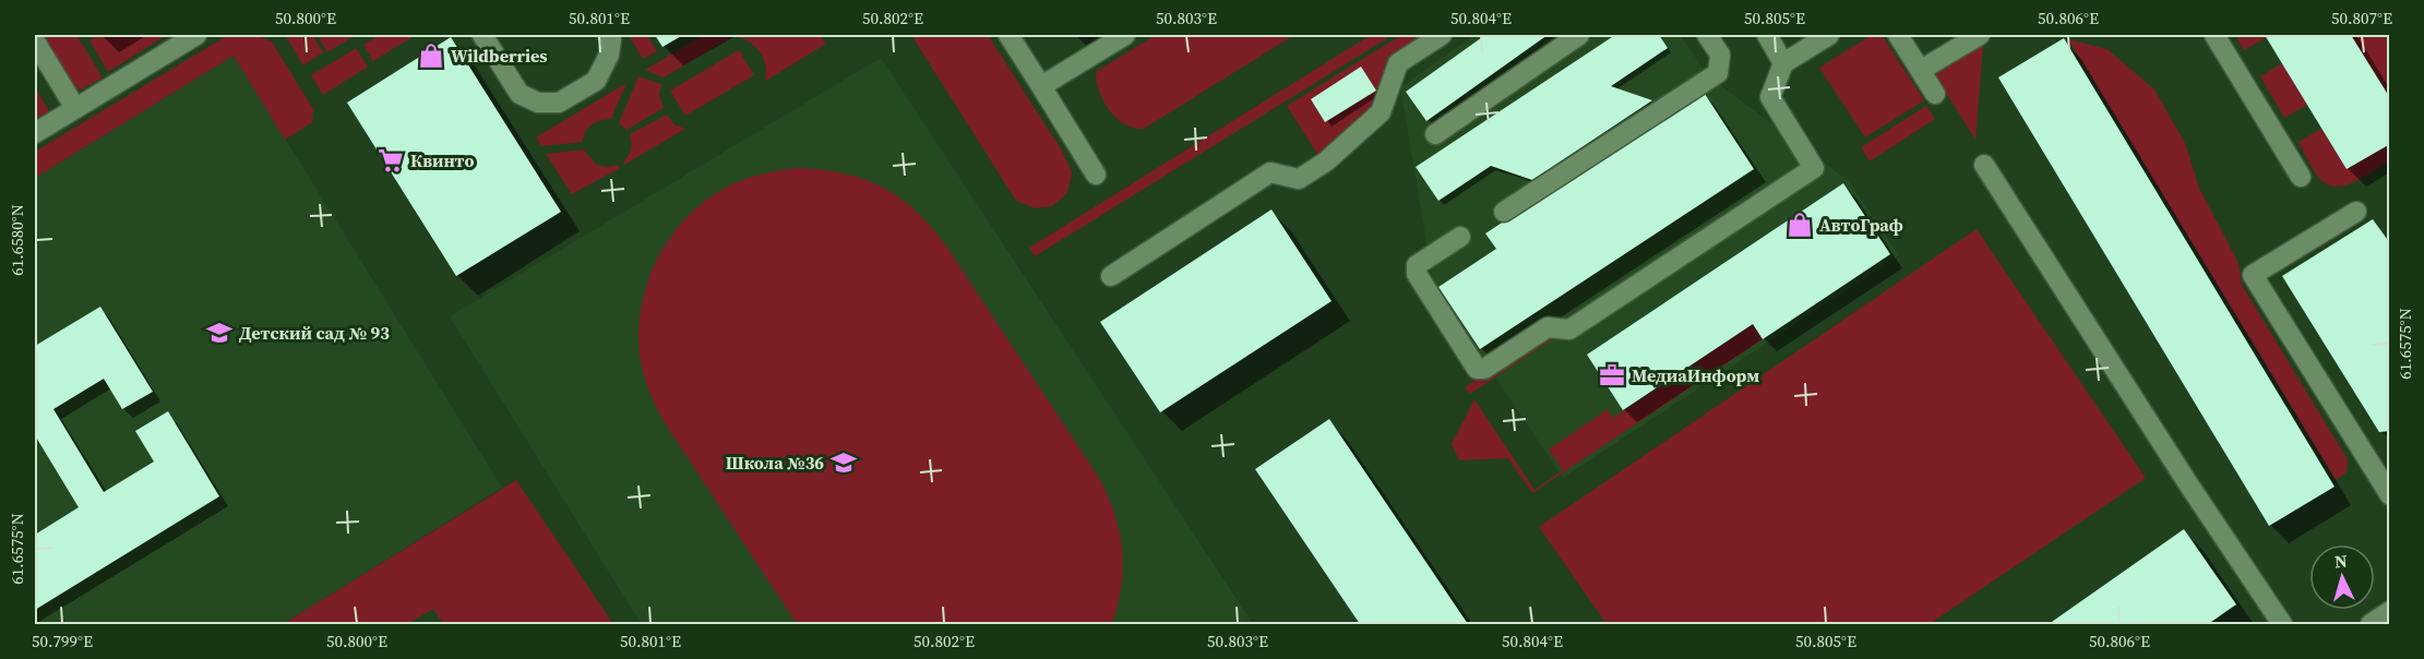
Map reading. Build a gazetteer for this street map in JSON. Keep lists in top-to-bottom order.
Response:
{
  "places": {
    "shop": ["Wildberries", "АвтоГраф"],
    "supermarket": ["Квинто"],
    "school or university": ["Детский сад № 93", "Школа №36"],
    "office": ["МедиаИнформ"]
  },
  "north": "top",
  "coordinates": [
    "50.800°E",
    "50.801°E",
    "50.802°E",
    "50.803°E",
    "50.804°E",
    "50.805°E",
    "50.806°E",
    "50.807°E",
    "61.6580°N",
    "61.6575°N",
    "50.799°E"
  ]
}
